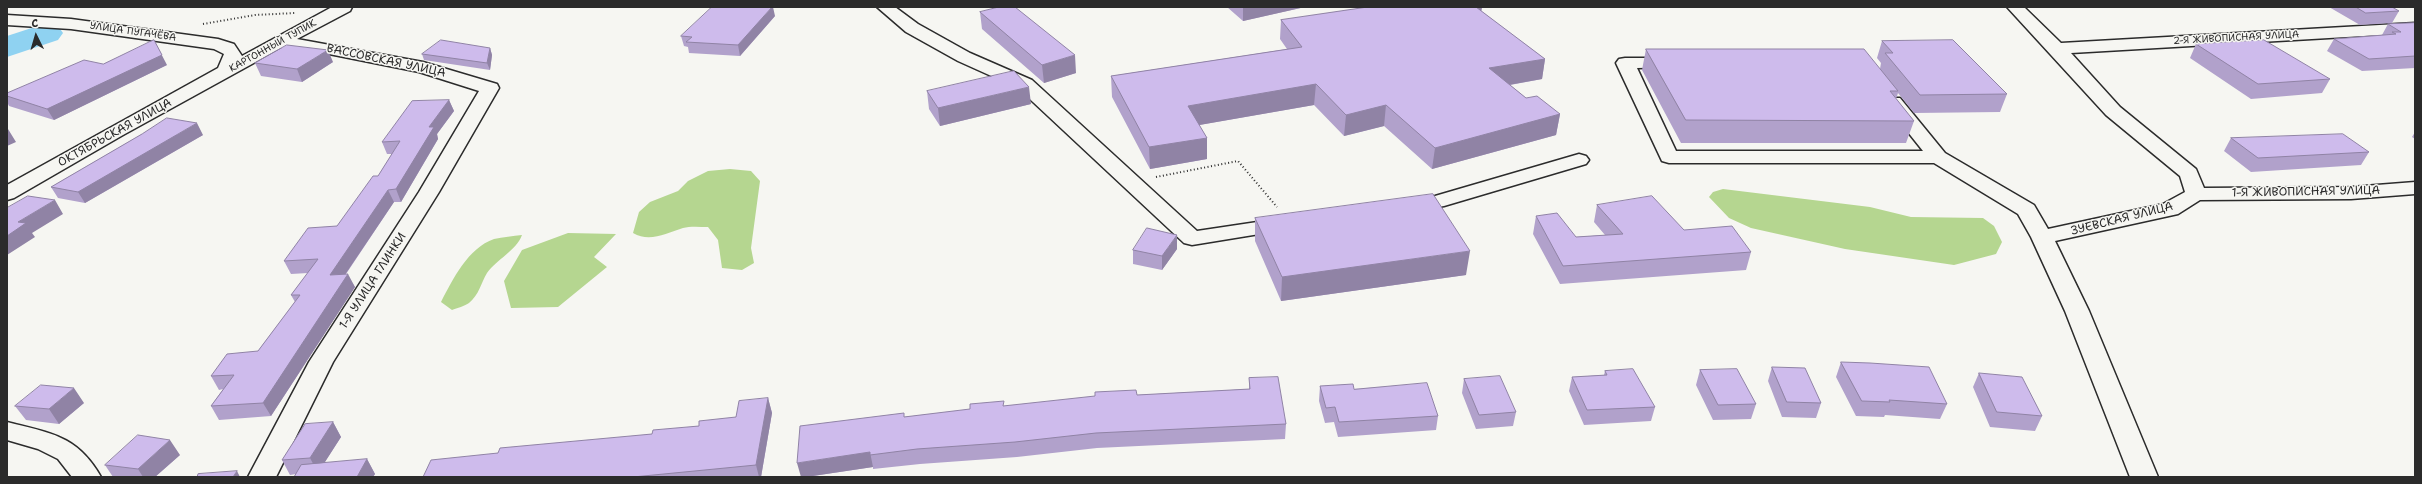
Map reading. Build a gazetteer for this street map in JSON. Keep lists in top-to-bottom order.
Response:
{
  "streets": {
    "street": [
      "УЛИЦА ПУГАЧЁВА",
      "2-Я ЖИВОПИСНАЯ УЛИЦА",
      "КАРТОННЫЙ ТУПИК",
      "ВАССОВСКАЯ УЛИЦА",
      "ОКТЯБРЬСКАЯ УЛИЦА",
      "1-Я ЖИВОПИСНАЯ УЛИЦА",
      "ЗУЕВСКАЯ УЛИЦА",
      "1-Я УЛИЦА ГЛИНКИ"
    ]
  },
  "crossings": [
    ["УЛИЦА ПУГАЧЁВА", "КАРТОННЫЙ ТУПИК"],
    ["УЛИЦА ПУГАЧЁВА", "ОКТЯБРЬСКАЯ УЛИЦА"],
    ["КАРТОННЫЙ ТУПИК", "ВАССОВСКАЯ УЛИЦА"],
    ["КАРТОННЫЙ ТУПИК", "ОКТЯБРЬСКАЯ УЛИЦА"],
    ["ВАССОВСКАЯ УЛИЦА", "1-Я УЛИЦА ГЛИНКИ"],
    ["1-Я ЖИВОПИСНАЯ УЛИЦА", "ЗУЕВСКАЯ УЛИЦА"]
  ],
  "north": "top"
}
